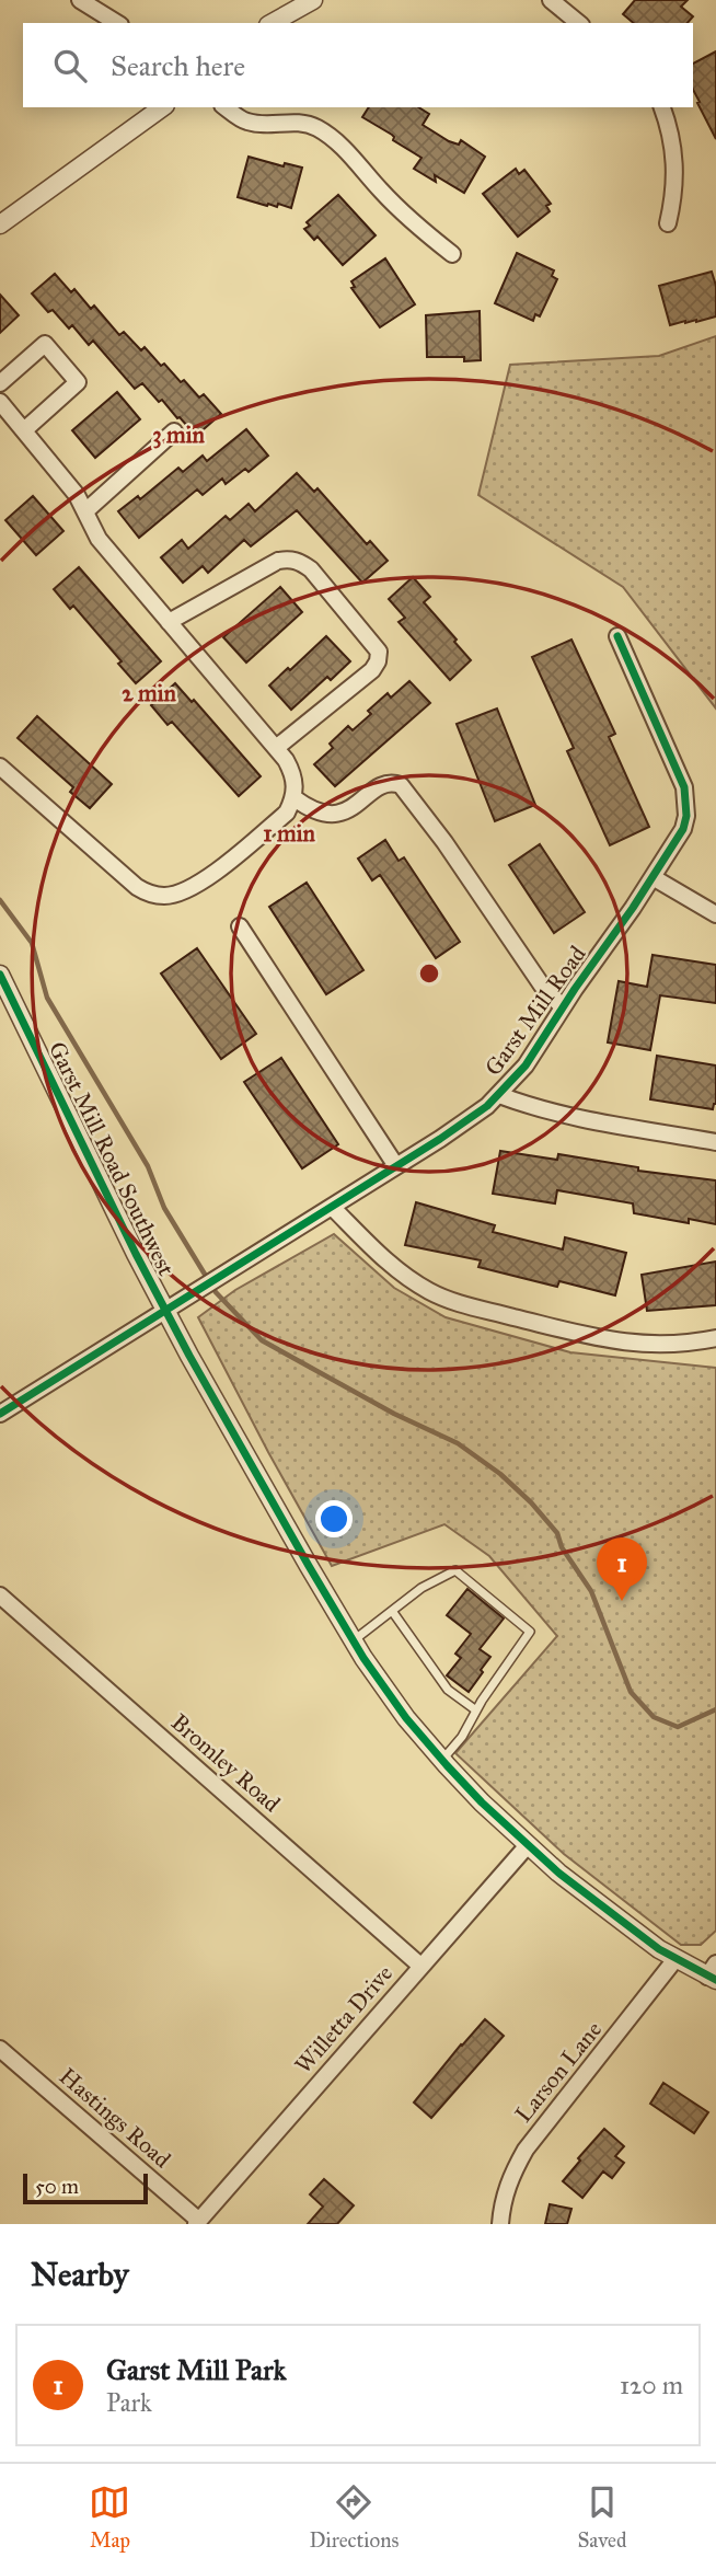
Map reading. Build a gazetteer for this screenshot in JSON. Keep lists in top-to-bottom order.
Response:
{
  "streets": {
    "street": [
      "Garst Mill Road",
      "Garst Mill Road Southwest",
      "Bromley Road",
      "Willetta Drive",
      "Larson Lane",
      "Hastings Road"
    ]
  },
  "crossings": [
    ["Garst Mill Road", "Garst Mill Road Southwest"],
    ["Garst Mill Road Southwest", "Willetta Drive"],
    ["Garst Mill Road Southwest", "Larson Lane"],
    ["Bromley Road", "Willetta Drive"],
    ["Willetta Drive", "Hastings Road"]
  ],
  "scale_bar": "50 m",
  "page": {
    "search": "Search here",
    "pins": "1",
    "scale": "50 m",
    "heading": "Nearby",
    "list": [
      {
        "mark": "1",
        "name": "Garst Mill Park",
        "note": "Park",
        "value": "120 m"
      }
    ],
    "nav": ["Map", "Directions", "Saved"]
  },
  "rings": ["3 min", "2 min", "1 min"]
}
